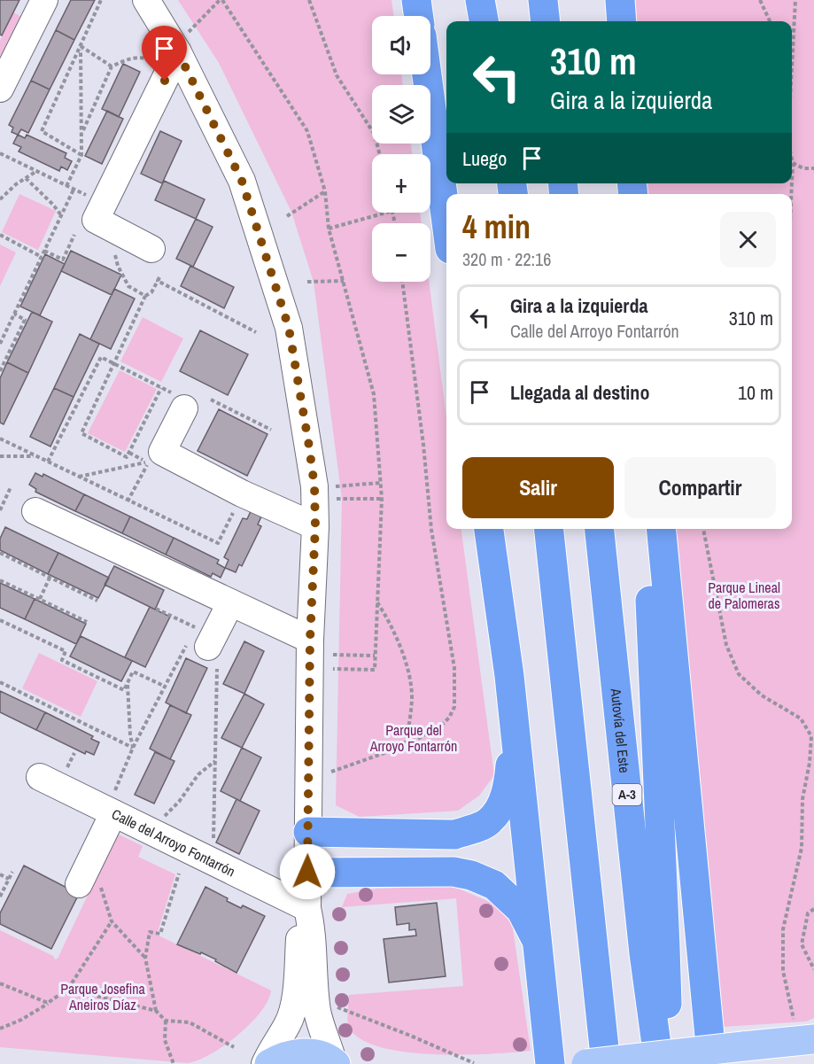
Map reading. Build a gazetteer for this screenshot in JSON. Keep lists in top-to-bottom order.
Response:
{
  "streets": {
    "highway": ["Autovía del Este", "A-3"],
    "street": ["Calle del Arroyo Fontarrón"]
  },
  "parks": ["Parque Lineal de Palomeras", "Parque del Arroyo Fontarrón", "Parque Josefina Aneiros Díaz"],
  "page": {
    "map_buttons": ["+", "−"],
    "turn": ["310 m", "Gira a la izquierda"],
    "then": "Luego",
    "heading": ["4 min", "320 m · 22:16"],
    "list": [
      {
        "name": "Gira a la izquierda",
        "note": "Calle del Arroyo Fontarrón",
        "value": "310 m"
      },
      {
        "name": "Llegada al destino",
        "value": "10 m"
      }
    ],
    "buttons": ["Salir", "Compartir"]
  }
}
